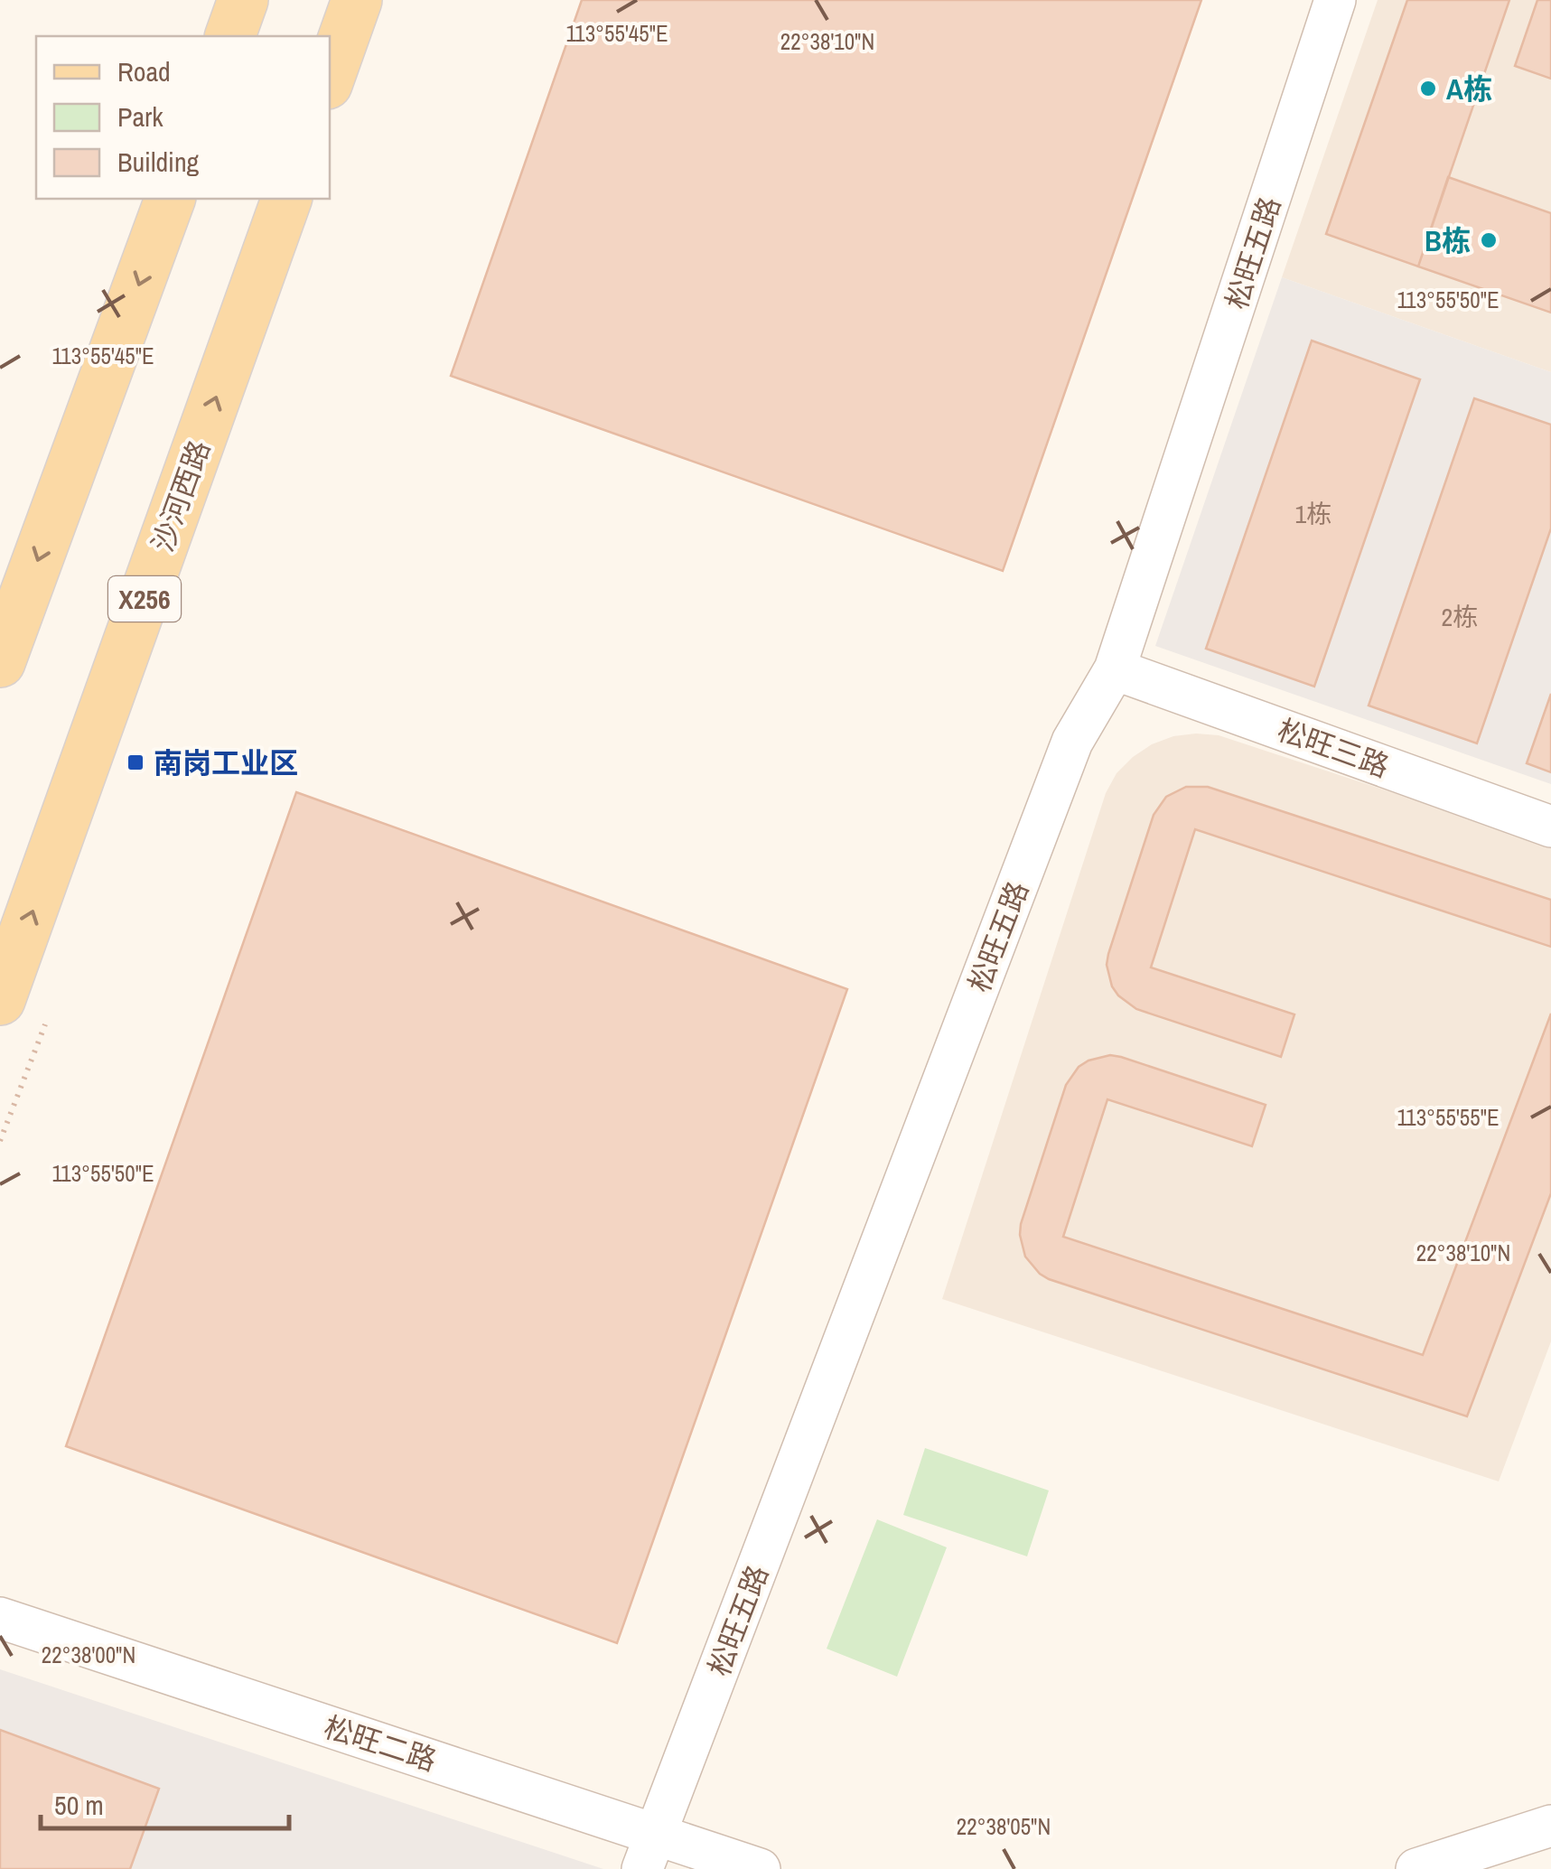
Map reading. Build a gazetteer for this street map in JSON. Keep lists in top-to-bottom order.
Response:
{
  "streets": {
    "main road": ["沙河西路", "X256"],
    "street": ["松旺五路", "松旺三路", "松旺二路"]
  },
  "crossings": [
    ["松旺五路", "松旺三路"],
    ["松旺五路", "松旺二路"]
  ],
  "places": {
    "other": ["A栋", "B栋"],
    "transit": ["南岗工业区"]
  },
  "house_numbers": ["1栋", "2栋"],
  "legend": ["Road", "Park", "Building"],
  "scale_bar": "50 m",
  "coordinates": [
    "113°55'45\"E",
    "22°38'10\"N",
    "113°55'50\"E",
    "113°55'55\"E",
    "22°38'00\"N",
    "22°38'05\"N"
  ]
}
